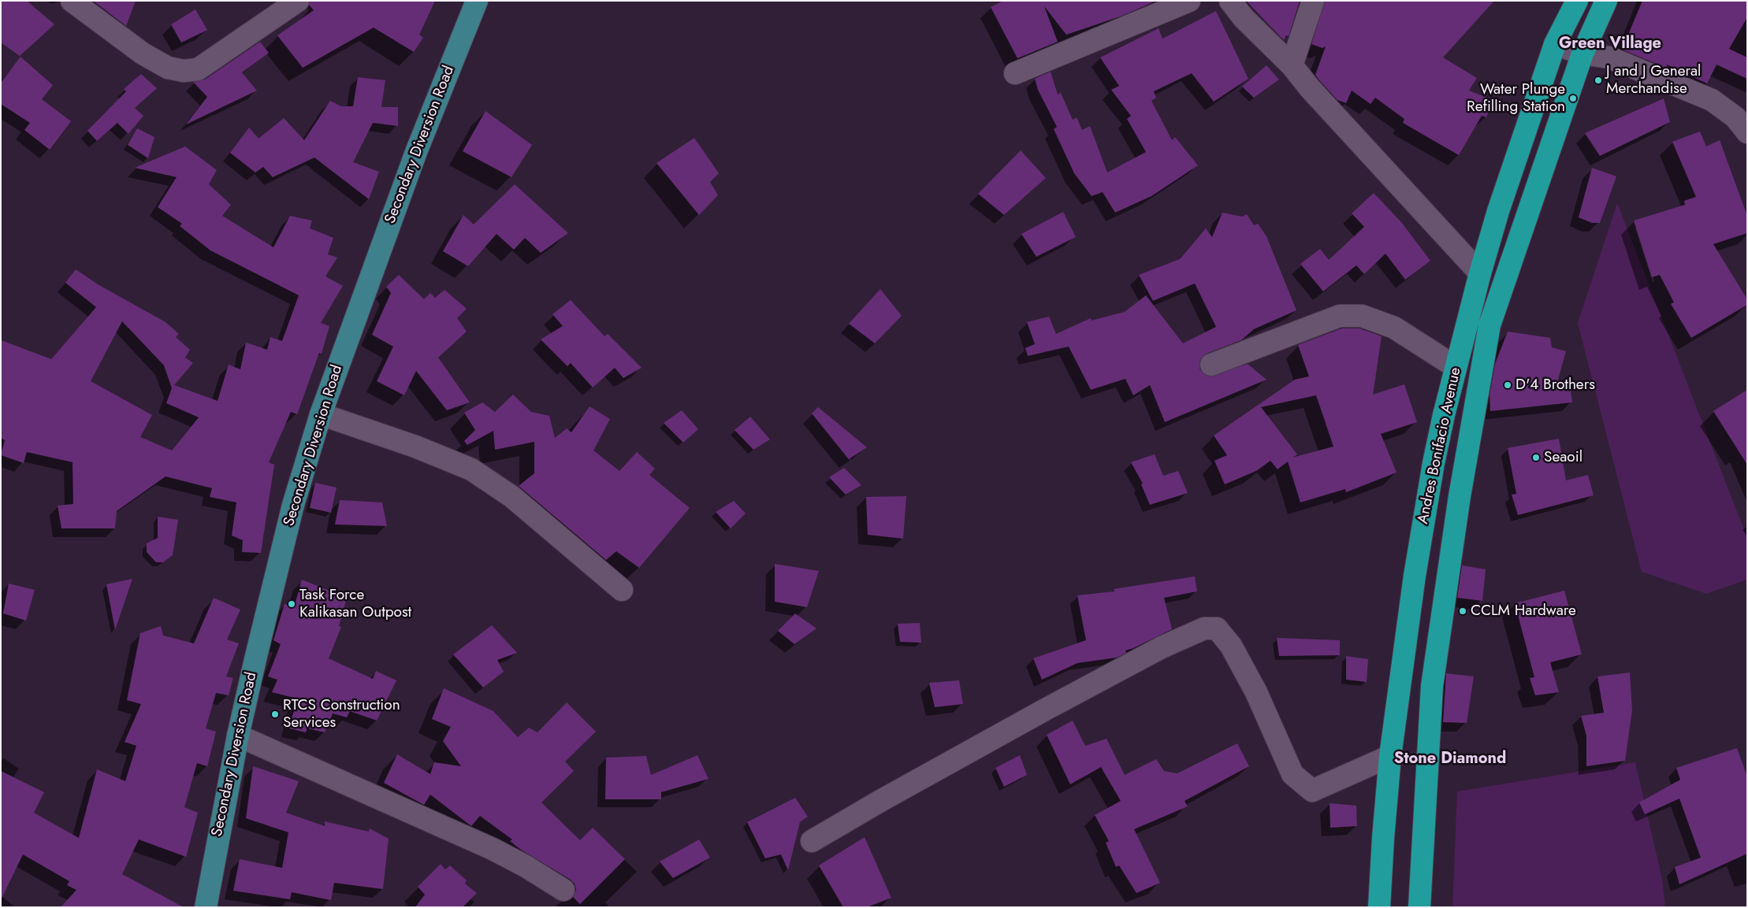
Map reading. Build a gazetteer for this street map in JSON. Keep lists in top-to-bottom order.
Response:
{
  "streets": {
    "highway": ["Andres Bonifacio Avenue"],
    "main road": ["Secondary Diversion Road"]
  },
  "districts": ["Green Village", "Stone Diamond"],
  "places": [
    "J and J General Merchandise",
    "Water Plunge Refilling Station",
    "D'4 Brothers",
    "Seaoil",
    "Task Force Kalikasan Outpost",
    "CCLM Hardware",
    "RTCS Construction Services"
  ]
}
